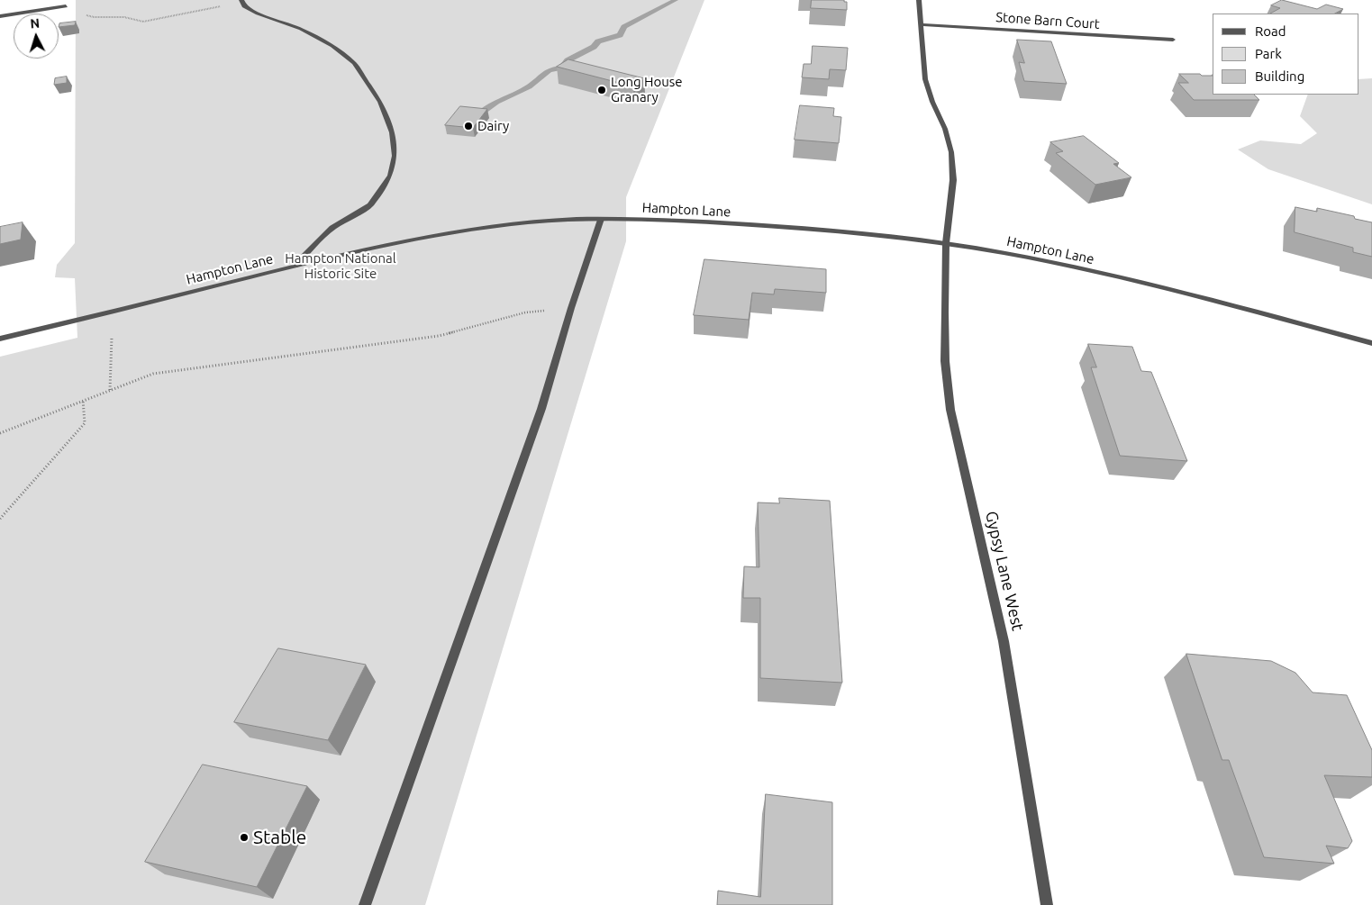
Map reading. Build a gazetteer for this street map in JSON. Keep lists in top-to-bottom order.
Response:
{
  "streets": {
    "street": ["Stone Barn Court", "Hampton Lane", "Gypsy Lane West"]
  },
  "crossings": [
    ["Stone Barn Court", "Gypsy Lane West"],
    ["Hampton Lane", "Gypsy Lane West"]
  ],
  "parks": ["Hampton National Historic Site"],
  "places": ["Long House Granary", "Dairy", "Stable"],
  "legend": ["Road", "Park", "Building"],
  "north": "top"
}
